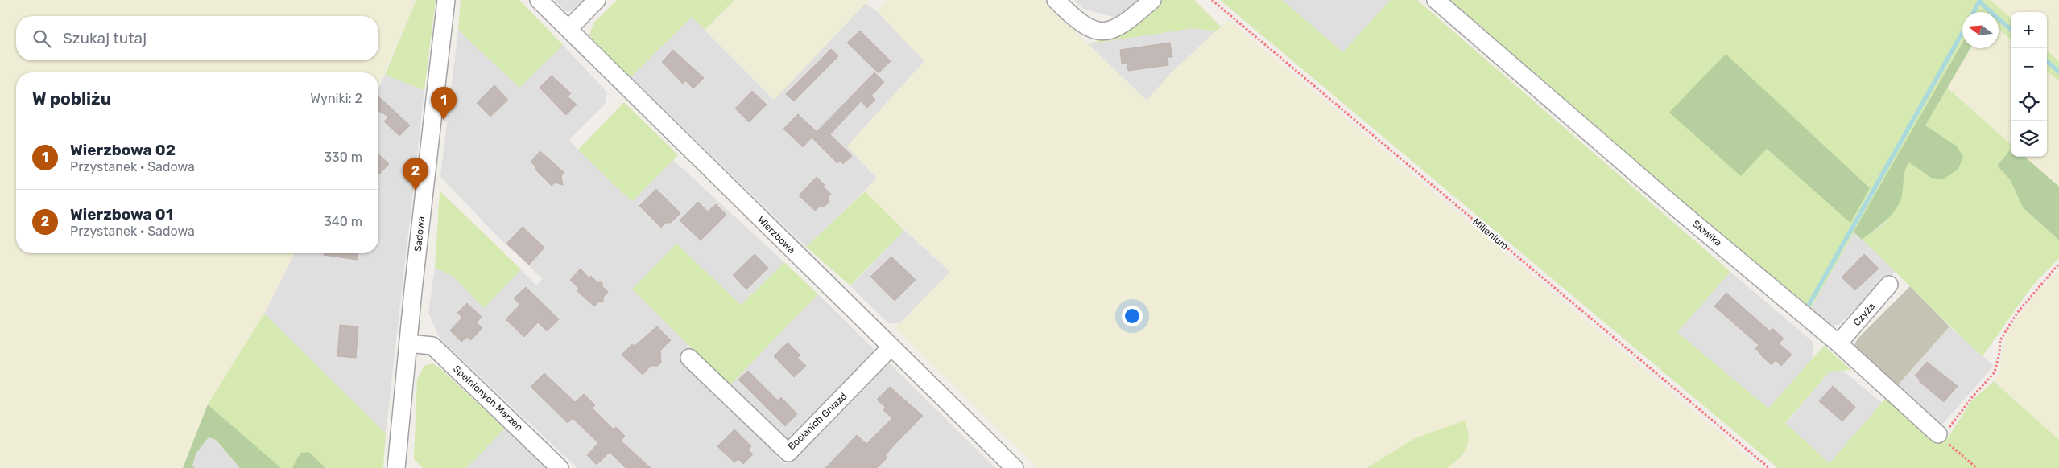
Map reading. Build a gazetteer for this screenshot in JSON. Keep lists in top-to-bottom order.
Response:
{
  "streets": {
    "street": [
      "Słowika",
      "Sadowa",
      "Wierzbowa",
      "Czyża",
      "Spełnionych Marzeń",
      "Bocianich Gniazd"
    ],
    "path": ["Millenium"]
  },
  "crossings": [
    ["Słowika", "Czyża"],
    ["Sadowa", "Spełnionych Marzeń"],
    ["Wierzbowa", "Bocianich Gniazd"]
  ],
  "north": "left",
  "page": {
    "map_buttons": ["+", "−"],
    "search": "Szukaj tutaj",
    "heading": ["W pobliżu", "Wyniki: 2"],
    "pins": ["1", "2"],
    "list": [
      {
        "mark": "1",
        "name": "Wierzbowa 02",
        "note": "Przystanek · Sadowa",
        "value": "330 m"
      },
      {
        "mark": "2",
        "name": "Wierzbowa 01",
        "note": "Przystanek · Sadowa",
        "value": "340 m"
      }
    ]
  }
}
